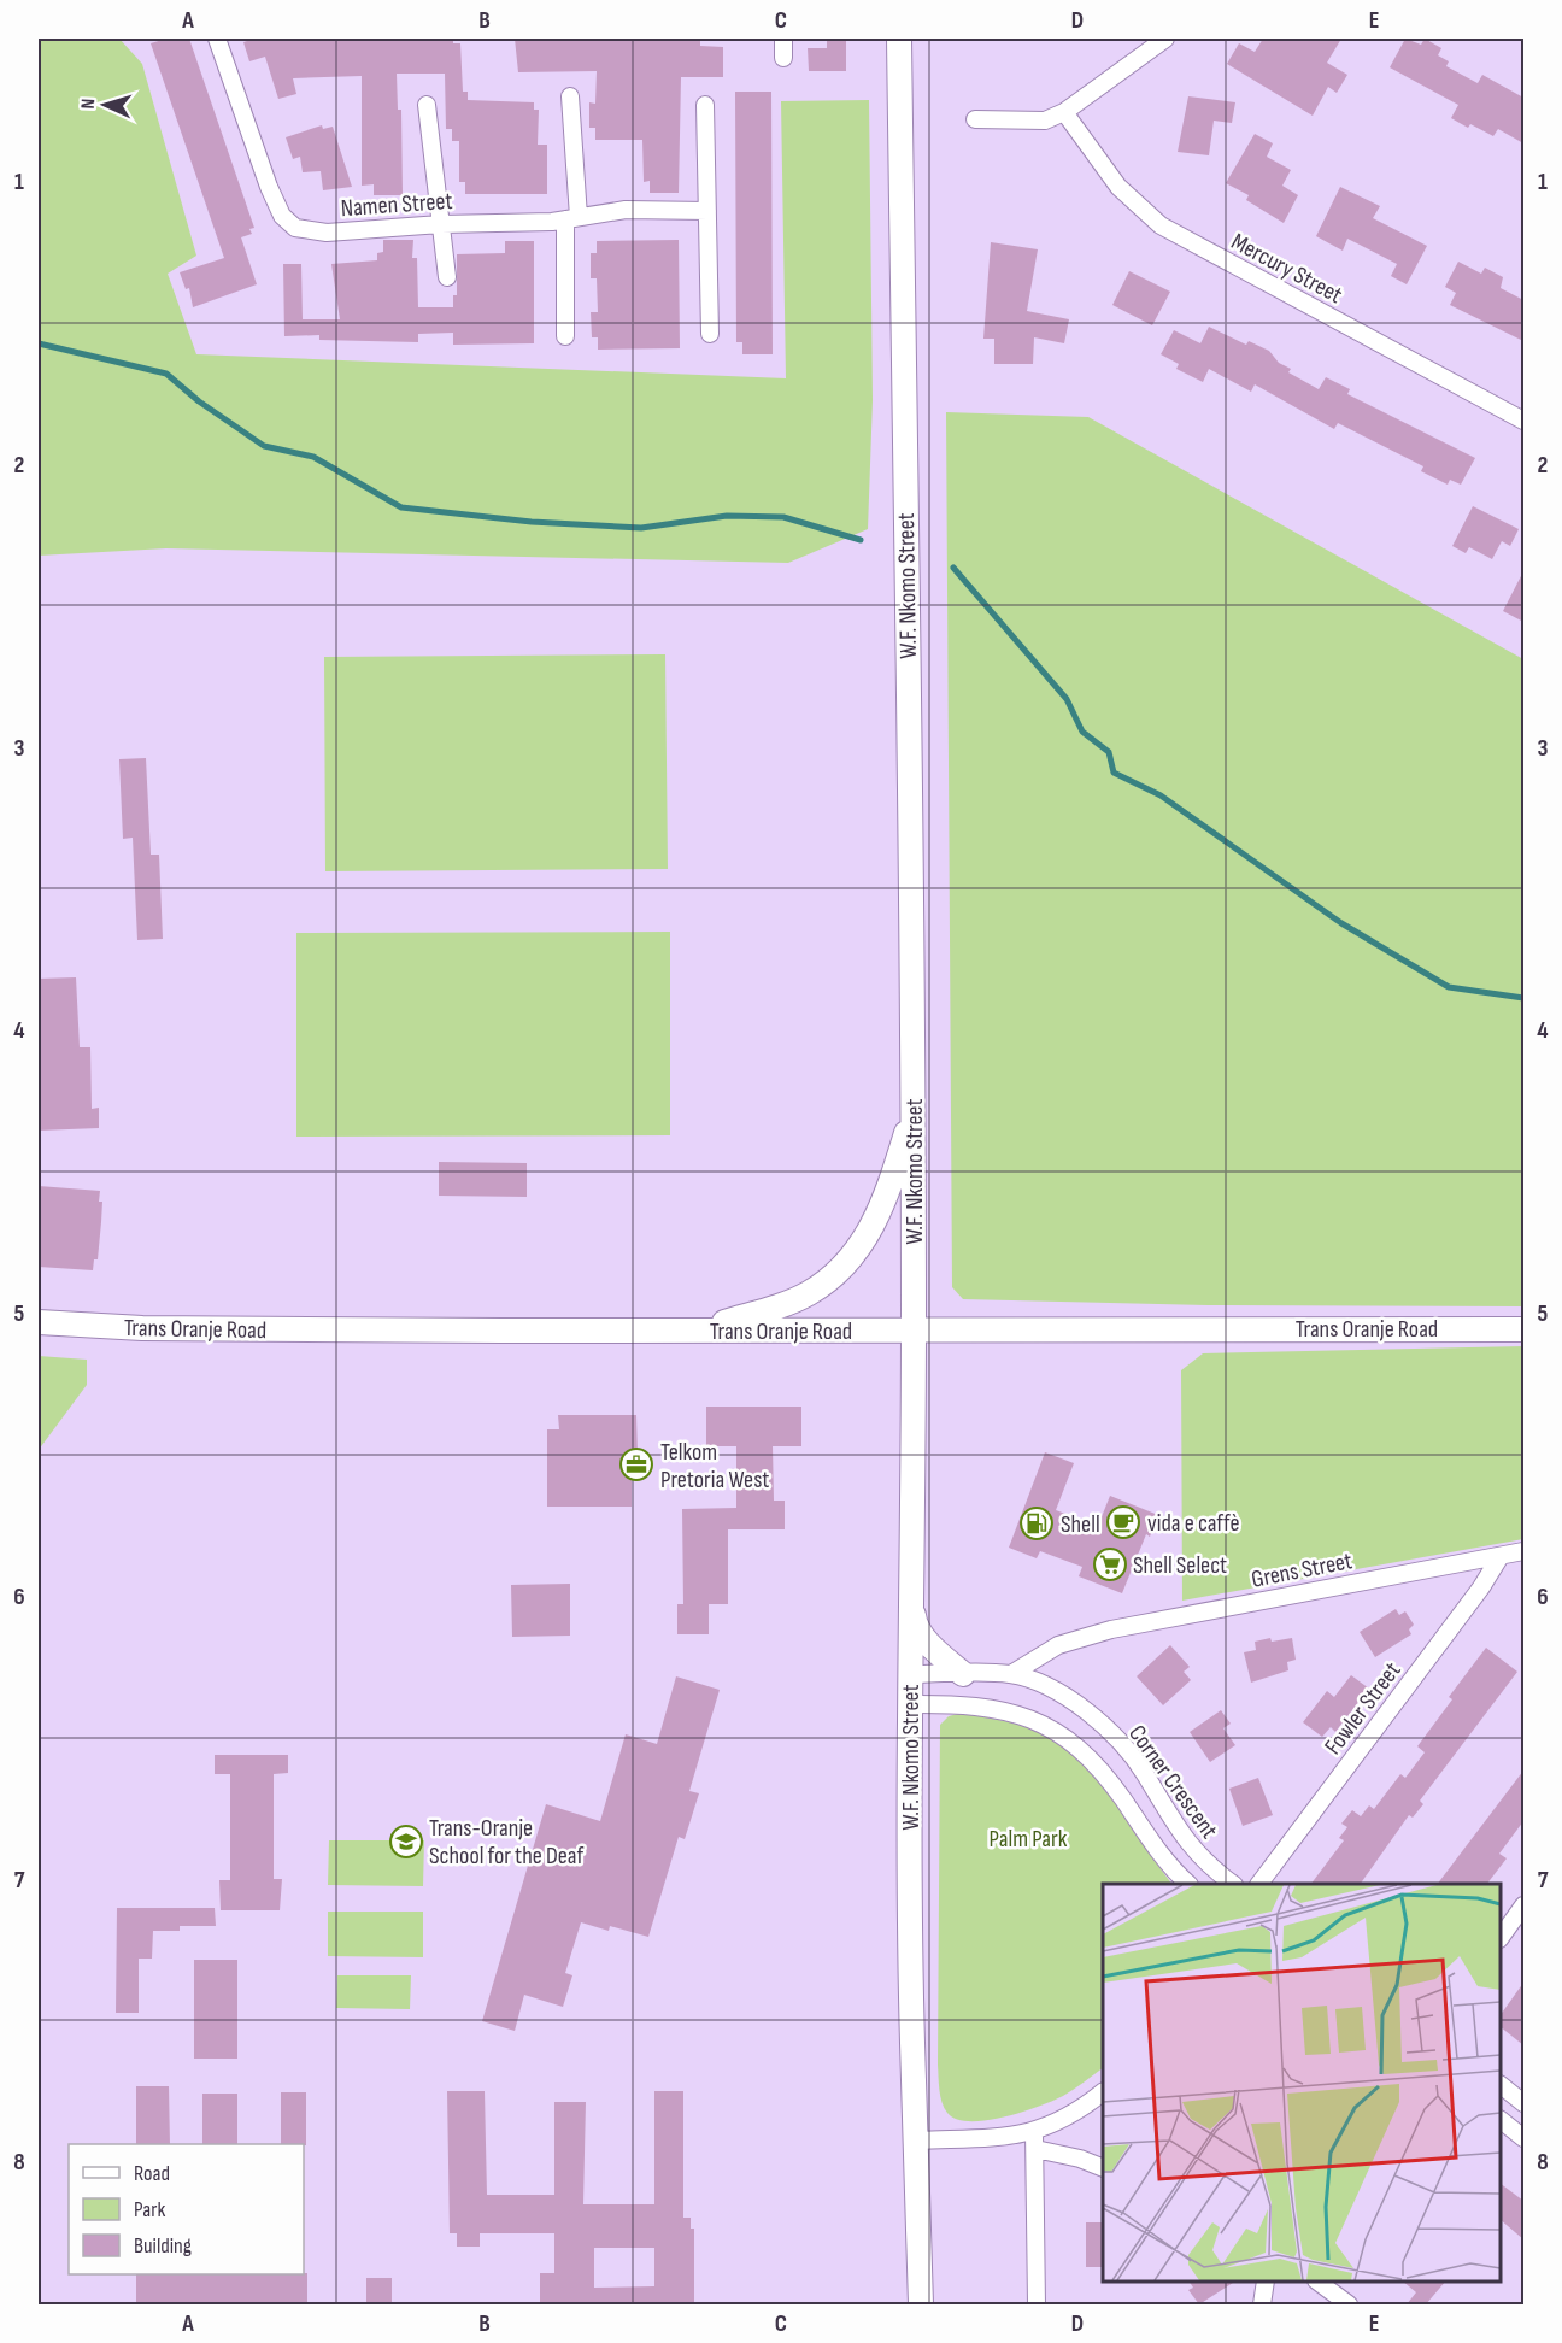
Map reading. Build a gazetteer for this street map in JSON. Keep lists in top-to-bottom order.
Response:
{
  "streets": {
    "main road": ["W.F. Nkomo Street", "Trans Oranje Road"],
    "street": [
      "Namen Street",
      "Mercury Street",
      "Grens Street",
      "Fowler Street",
      "Corner Crescent"
    ]
  },
  "crossings": [
    ["W.F. Nkomo Street", "Trans Oranje Road"],
    ["W.F. Nkomo Street", "Corner Crescent"],
    ["Grens Street", "Fowler Street"],
    ["Grens Street", "Corner Crescent"]
  ],
  "parks": ["Palm Park"],
  "places": {
    "office": ["Telkom Pretoria West"],
    "cafe": ["vida e caffè"],
    "fuel station": ["Shell"],
    "supermarket": ["Shell Select"],
    "school or university": ["Trans-Oranje School for the Deaf"]
  },
  "legend": ["Road", "Park", "Building"],
  "north": "left",
  "grid": {
    "columns": [
      "A",
      "B",
      "C",
      "D",
      "E"
    ],
    "rows": [
      "1",
      "2",
      "3",
      "4",
      "5",
      "6",
      "7",
      "8"
    ]
  }
}
